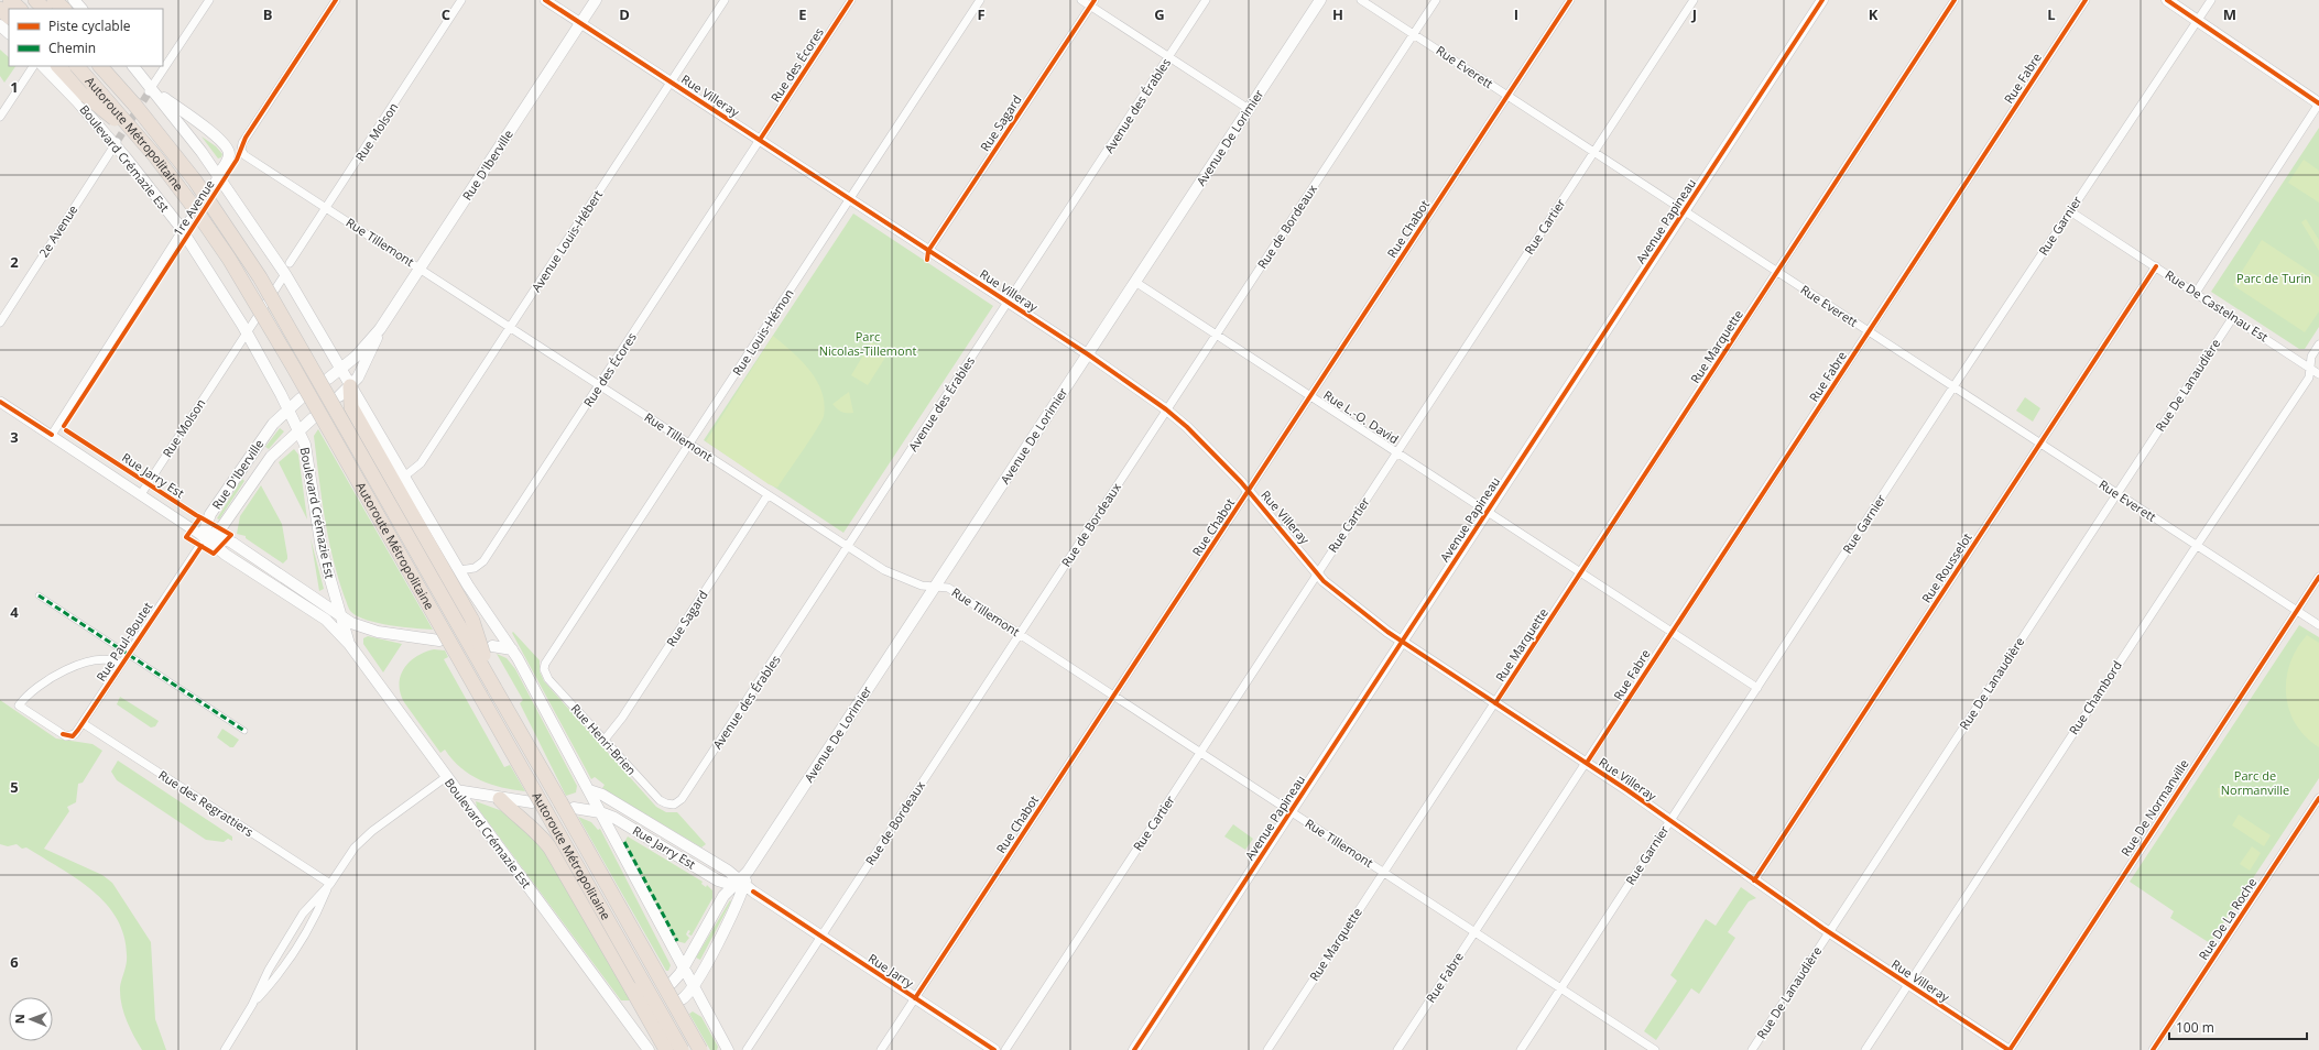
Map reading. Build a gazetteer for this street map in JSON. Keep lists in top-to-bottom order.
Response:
{
  "streets": {
    "highway": ["Autoroute Métropolitaine"],
    "main road": [
      "Avenue De Lorimier",
      "Boulevard Crémazie Est",
      "Rue D'Iberville",
      "Avenue Papineau",
      "Rue Jarry Est",
      "Rue Jarry"
    ],
    "street": [
      "Rue des Écores",
      "Rue Everett",
      "Rue Fabre",
      "Rue Villeray",
      "Avenue des Érables",
      "Rue Sagard",
      "Rue Molson",
      "1re Avenue",
      "Rue Garnier",
      "Rue de Bordeaux",
      "Rue Cartier",
      "Rue Chabot",
      "2e Avenue",
      "Avenue Louis-Hébert",
      "Rue Tillemont",
      "Rue De Castelnau Est",
      "Rue Louis-Hémon",
      "Rue Marquette",
      "Rue De Lanaudière",
      "Rue L.-O. David",
      "Rue Rousselot",
      "Rue Paul-Boutet",
      "Rue Chambord",
      "Rue Henri-Brien",
      "Rue des Regrattiers",
      "Rue De Normanville",
      "Rue De La Roche"
    ]
  },
  "crossings": [
    ["Rue des Écores", "Rue Villeray"],
    ["Rue des Écores", "Rue Tillemont"],
    ["Rue Everett", "Rue Fabre"],
    ["Rue Everett", "Avenue Papineau"],
    ["Rue Everett", "Rue Garnier"],
    ["Rue Everett", "Rue de Bordeaux"],
    ["Rue Everett", "Rue Cartier"],
    ["Rue Everett", "Rue Chabot"],
    ["Rue Everett", "Rue Marquette"],
    ["Rue Everett", "Rue De Lanaudière"],
    ["Rue Everett", "Rue Rousselot"],
    ["Rue Everett", "Rue Chambord"],
    ["Rue Everett", "Rue De Normanville"],
    ["Rue Fabre", "Rue Villeray"],
    ["Rue Fabre", "Rue Tillemont"],
    ["Rue Fabre", "Rue L.-O. David"],
    ["Rue Villeray", "Avenue des Érables"],
    ["Rue Villeray", "Rue Sagard"],
    ["Rue Villeray", "Avenue De Lorimier"],
    ["Rue Villeray", "Rue D'Iberville"],
    ["Rue Villeray", "Avenue Papineau"],
    ["Rue Villeray", "Rue Garnier"],
    ["Rue Villeray", "Rue de Bordeaux"],
    ["Rue Villeray", "Rue Cartier"],
    ["Rue Villeray", "Rue Chabot"],
    ["Rue Villeray", "Avenue Louis-Hébert"],
    ["Rue Villeray", "Rue Louis-Hémon"],
    ["Rue Villeray", "Rue Marquette"],
    ["Rue Villeray", "Rue De Lanaudière"],
    ["Rue Villeray", "Rue Rousselot"],
    ["Rue Villeray", "Rue Chambord"],
    ["Rue Villeray", "Rue De Normanville"],
    ["Avenue des Érables", "Rue Tillemont"],
    ["Avenue des Érables", "Rue Henri-Brien"],
    ["Rue Sagard", "Rue Tillemont"],
    ["Rue Sagard", "Rue Henri-Brien"],
    ["Rue Molson", "Boulevard Crémazie Est"],
    ["Rue Molson", "Rue Tillemont"],
    ["Rue Molson", "Rue Jarry Est"],
    ["Avenue De Lorimier", "Rue Tillemont"],
    ["Avenue De Lorimier", "Rue L.-O. David"],
    ["Avenue De Lorimier", "Rue Jarry Est"],
    ["Boulevard Crémazie Est", "Rue D'Iberville"],
    ["Boulevard Crémazie Est", "1re Avenue"],
    ["Boulevard Crémazie Est", "2e Avenue"],
    ["Boulevard Crémazie Est", "Rue Jarry Est"],
    ["Rue D'Iberville", "Rue Tillemont"],
    ["Rue D'Iberville", "Rue Jarry Est"],
    ["Rue D'Iberville", "Rue Paul-Boutet"],
    ["1re Avenue", "Rue Jarry Est"],
    ["Avenue Papineau", "Rue Tillemont"],
    ["Avenue Papineau", "Rue L.-O. David"],
    ["Rue Garnier", "Rue Tillemont"],
    ["Rue Garnier", "Rue De Castelnau Est"],
    ["Rue Garnier", "Rue L.-O. David"],
    ["Rue de Bordeaux", "Rue Tillemont"],
    ["Rue de Bordeaux", "Rue L.-O. David"],
    ["Rue de Bordeaux", "Rue Jarry Est"],
    ["Rue de Bordeaux", "Rue Jarry"],
    ["Rue Cartier", "Rue Tillemont"],
    ["Rue Cartier", "Rue L.-O. David"],
    ["Rue Chabot", "Rue Tillemont"],
    ["Rue Chabot", "Rue L.-O. David"],
    ["Rue Chabot", "Rue Jarry"],
    ["Avenue Louis-Hébert", "Rue Tillemont"],
    ["Rue Tillemont", "Rue Louis-Hémon"],
    ["Rue Tillemont", "Rue Marquette"],
    ["Rue De Castelnau Est", "Rue De Lanaudière"],
    ["Rue De Castelnau Est", "Rue Rousselot"],
    ["Rue De Castelnau Est", "Rue Chambord"],
    ["Rue Louis-Hémon", "Rue Henri-Brien"],
    ["Rue Marquette", "Rue L.-O. David"],
    ["Rue Jarry Est", "Rue Jarry"],
    ["Rue Paul-Boutet", "Rue des Regrattiers"]
  ],
  "parks": ["Parc de Turin", "Parc Nicolas-Tillemont", "Parc de Normanville"],
  "legend": ["Piste cyclable", "Chemin"],
  "scale_bar": "100 m",
  "north": "left",
  "grid": {
    "columns": [
      "B",
      "C",
      "D",
      "E",
      "F",
      "G",
      "H",
      "I",
      "J",
      "K",
      "L",
      "M"
    ],
    "rows": [
      "1",
      "2",
      "3",
      "4",
      "5",
      "6"
    ]
  }
}
